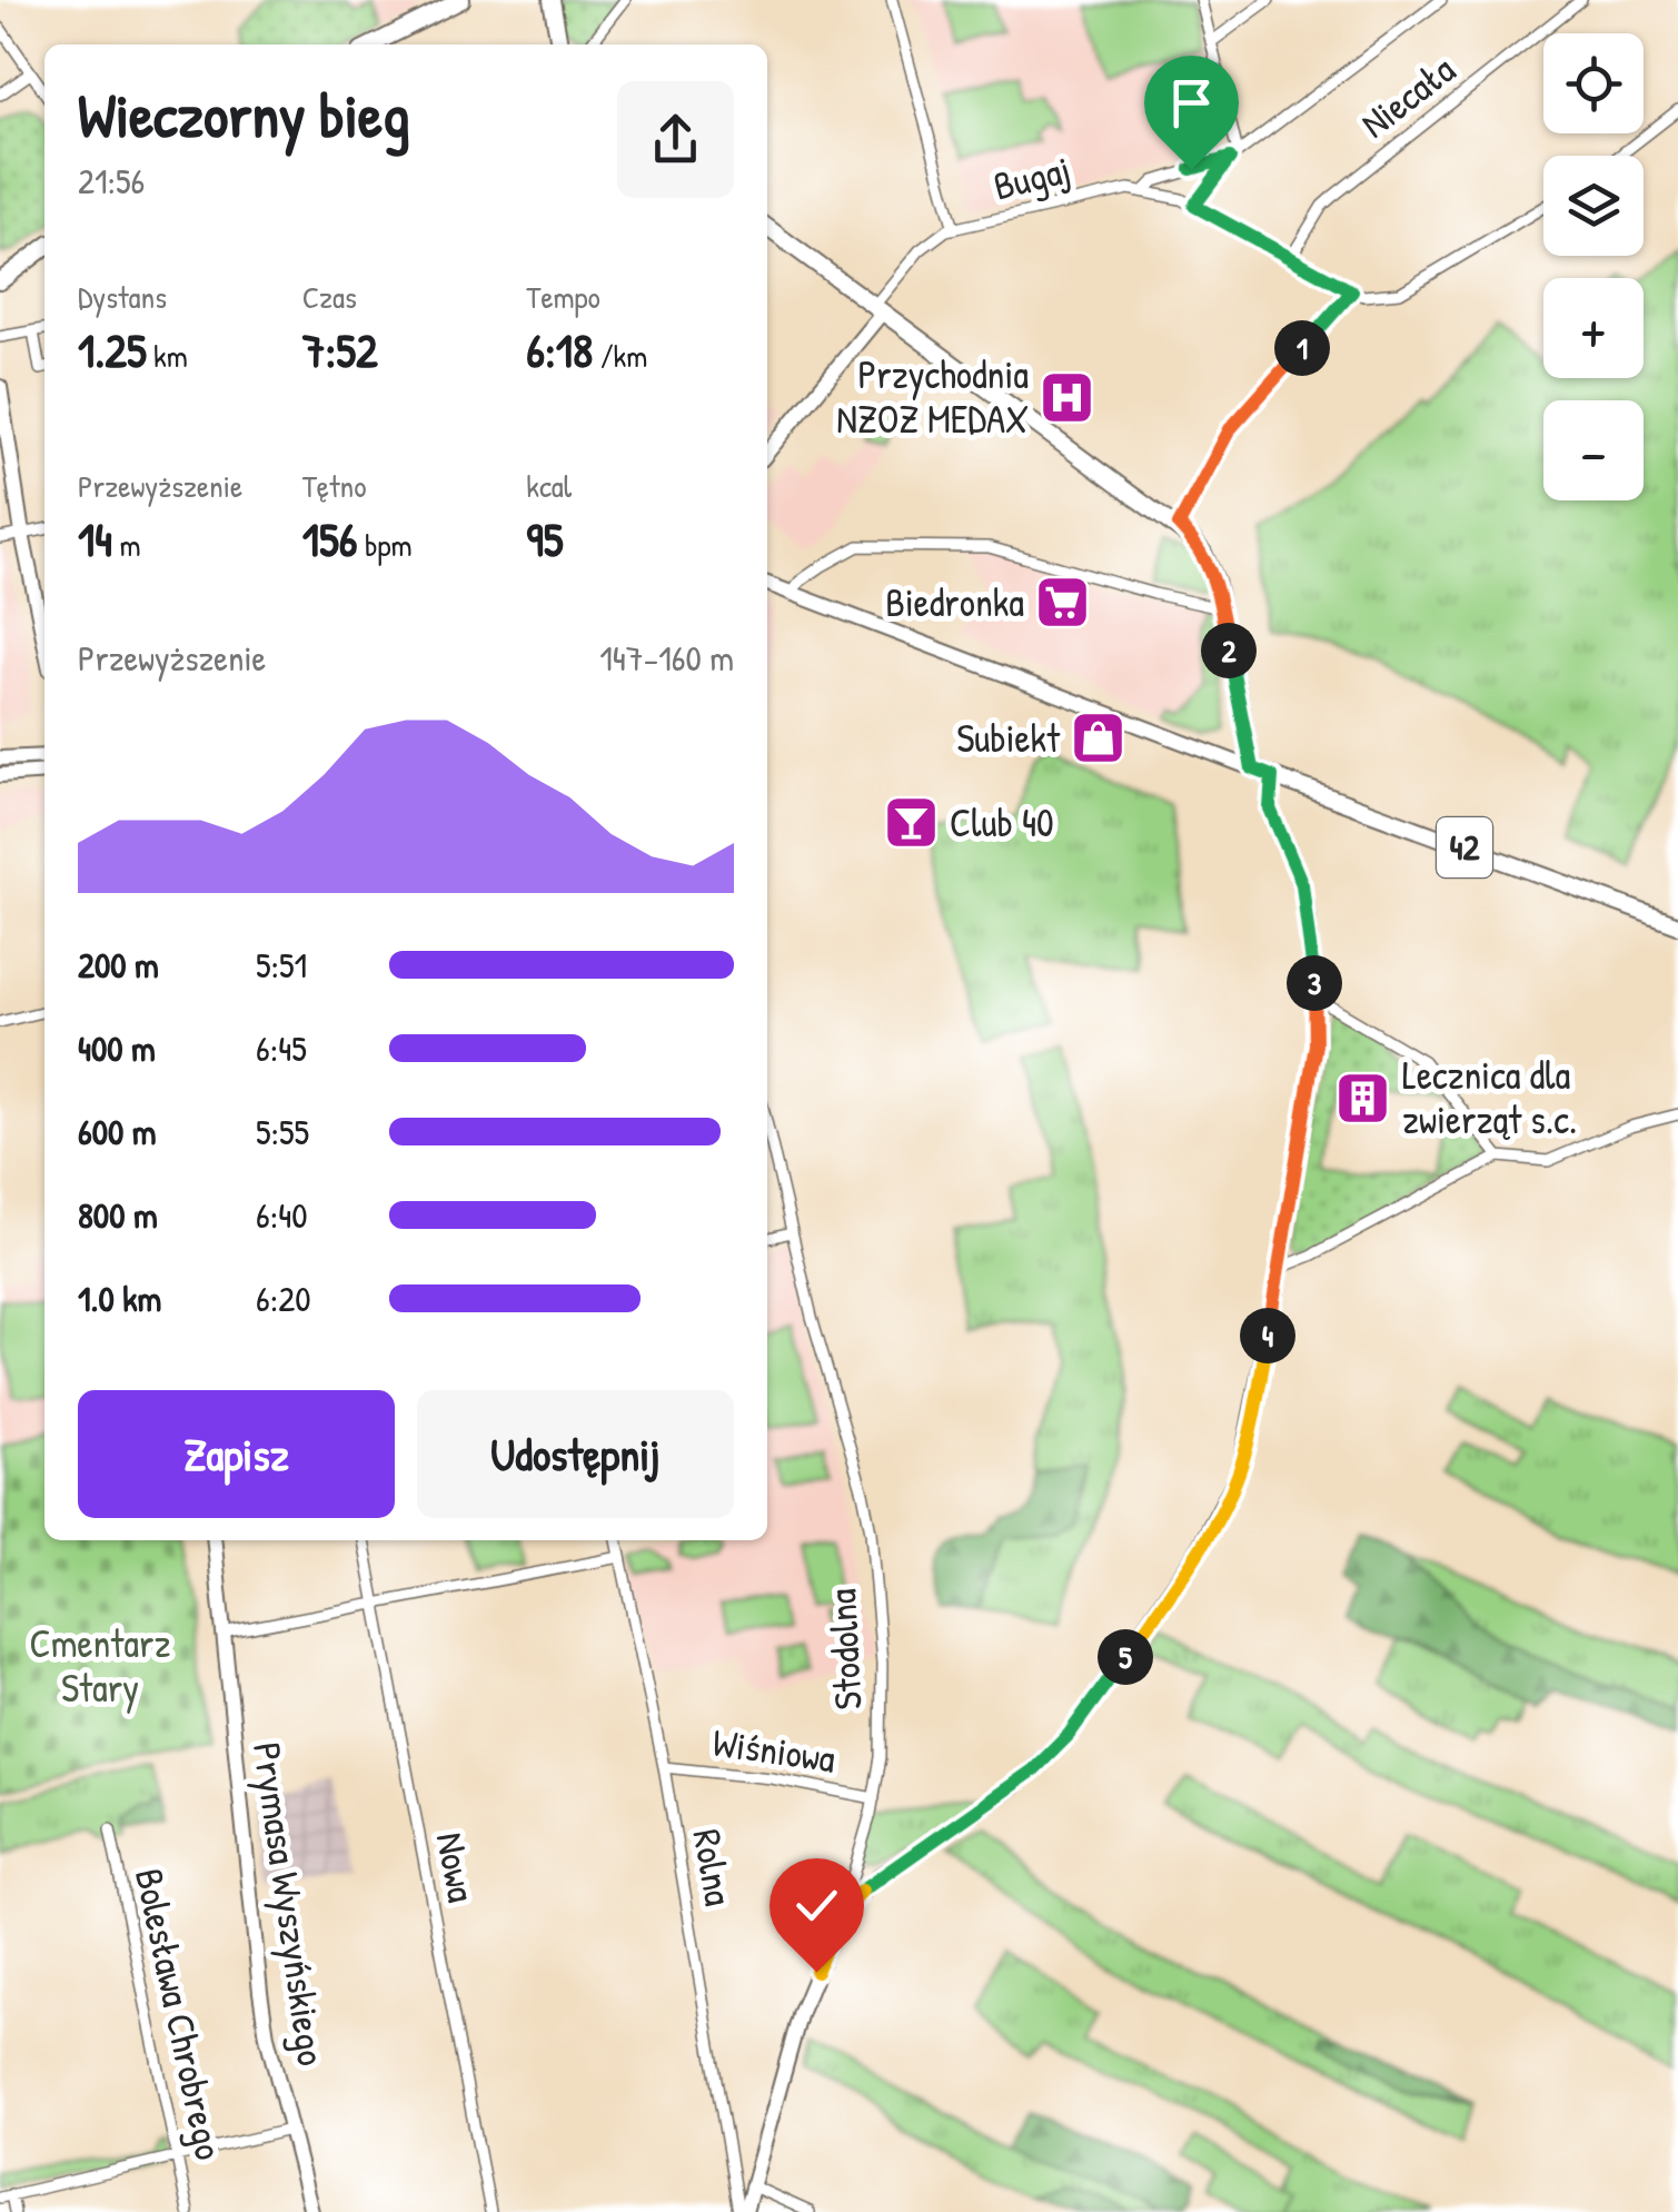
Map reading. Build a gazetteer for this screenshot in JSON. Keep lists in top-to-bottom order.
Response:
{
  "streets": {
    "main road": ["42"],
    "street": [
      "Niecała",
      "Bugaj",
      "Stodolna",
      "Wiśniowa",
      "Nowa",
      "Rolna",
      "Prymasa Wyszyńskiego",
      "Bolesława Chrobrego"
    ]
  },
  "crossings": [
    ["Stodolna", "Wiśniowa"],
    ["Stodolna", "Rolna"],
    ["Wiśniowa", "Rolna"]
  ],
  "parks": ["Cmentarz Stary"],
  "places": {
    "hospital": ["Przychodnia NZOZ MEDAX"],
    "supermarket": ["Biedronka"],
    "shop": ["Subiekt"],
    "bar": ["Club 40"],
    "building": ["Lecznica dla zwierząt s.c."]
  },
  "page": {
    "map_buttons": ["+", "−"],
    "heading": ["Wieczorny bieg", "21:56"],
    "stats": [
      ["Dystans", "1.25 km"],
      ["Czas", "7:52"],
      ["Tempo", "6:18 /km"],
      ["Przewyższenie", "14 m"],
      ["Tętno", "156 bpm"],
      ["kcal", "95"]
    ],
    "pins": [
      "1",
      "2",
      "3",
      "4",
      "5"
    ],
    "chart": ["Przewyższenie", "147–160 m"],
    "list": [
      {
        "name": "200 m",
        "note": "5:51"
      },
      {
        "name": "400 m",
        "note": "6:45"
      },
      {
        "name": "600 m",
        "note": "5:55"
      },
      {
        "name": "800 m",
        "note": "6:40"
      },
      {
        "name": "1.0 km",
        "note": "6:20"
      }
    ],
    "buttons": ["Zapisz", "Udostępnij"]
  }
}
